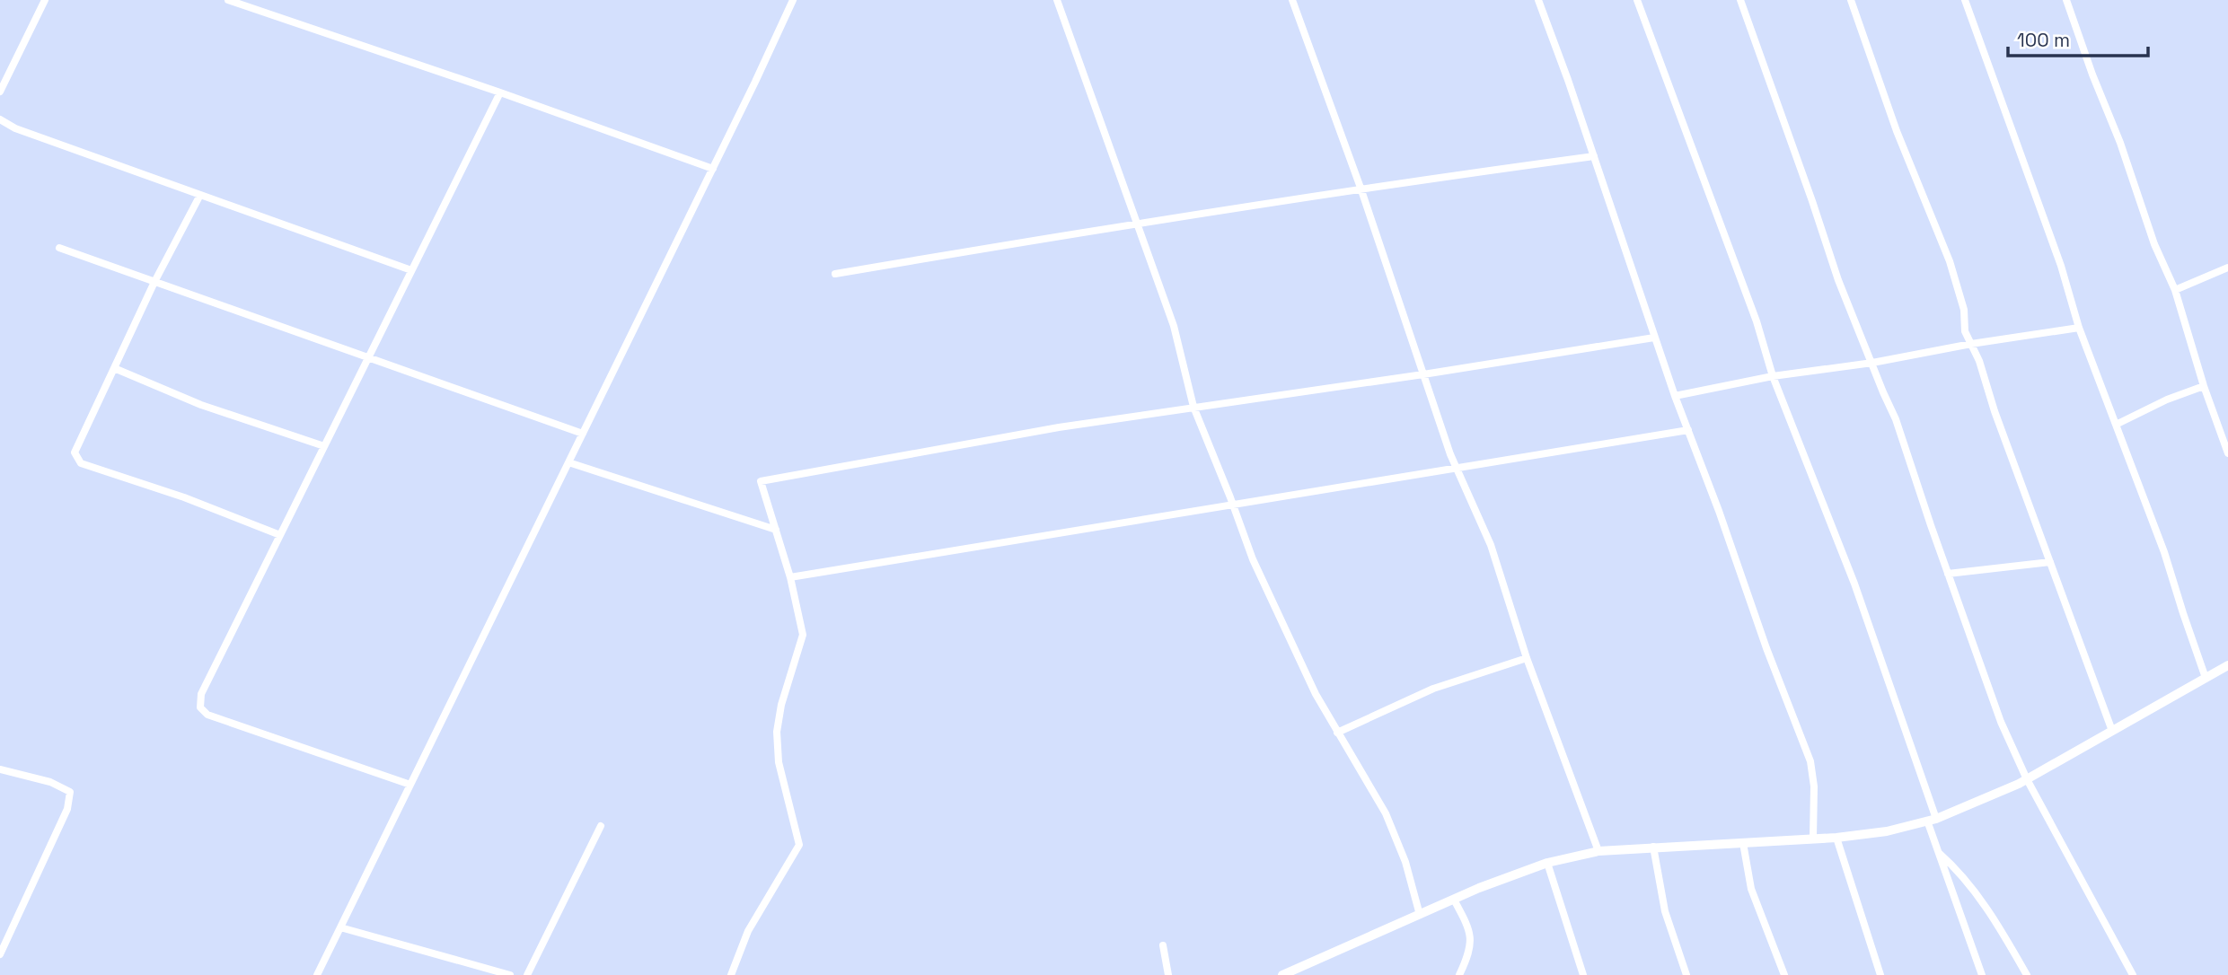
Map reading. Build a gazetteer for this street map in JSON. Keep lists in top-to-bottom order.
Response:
{
  "scale_bar": "100 m"
}
